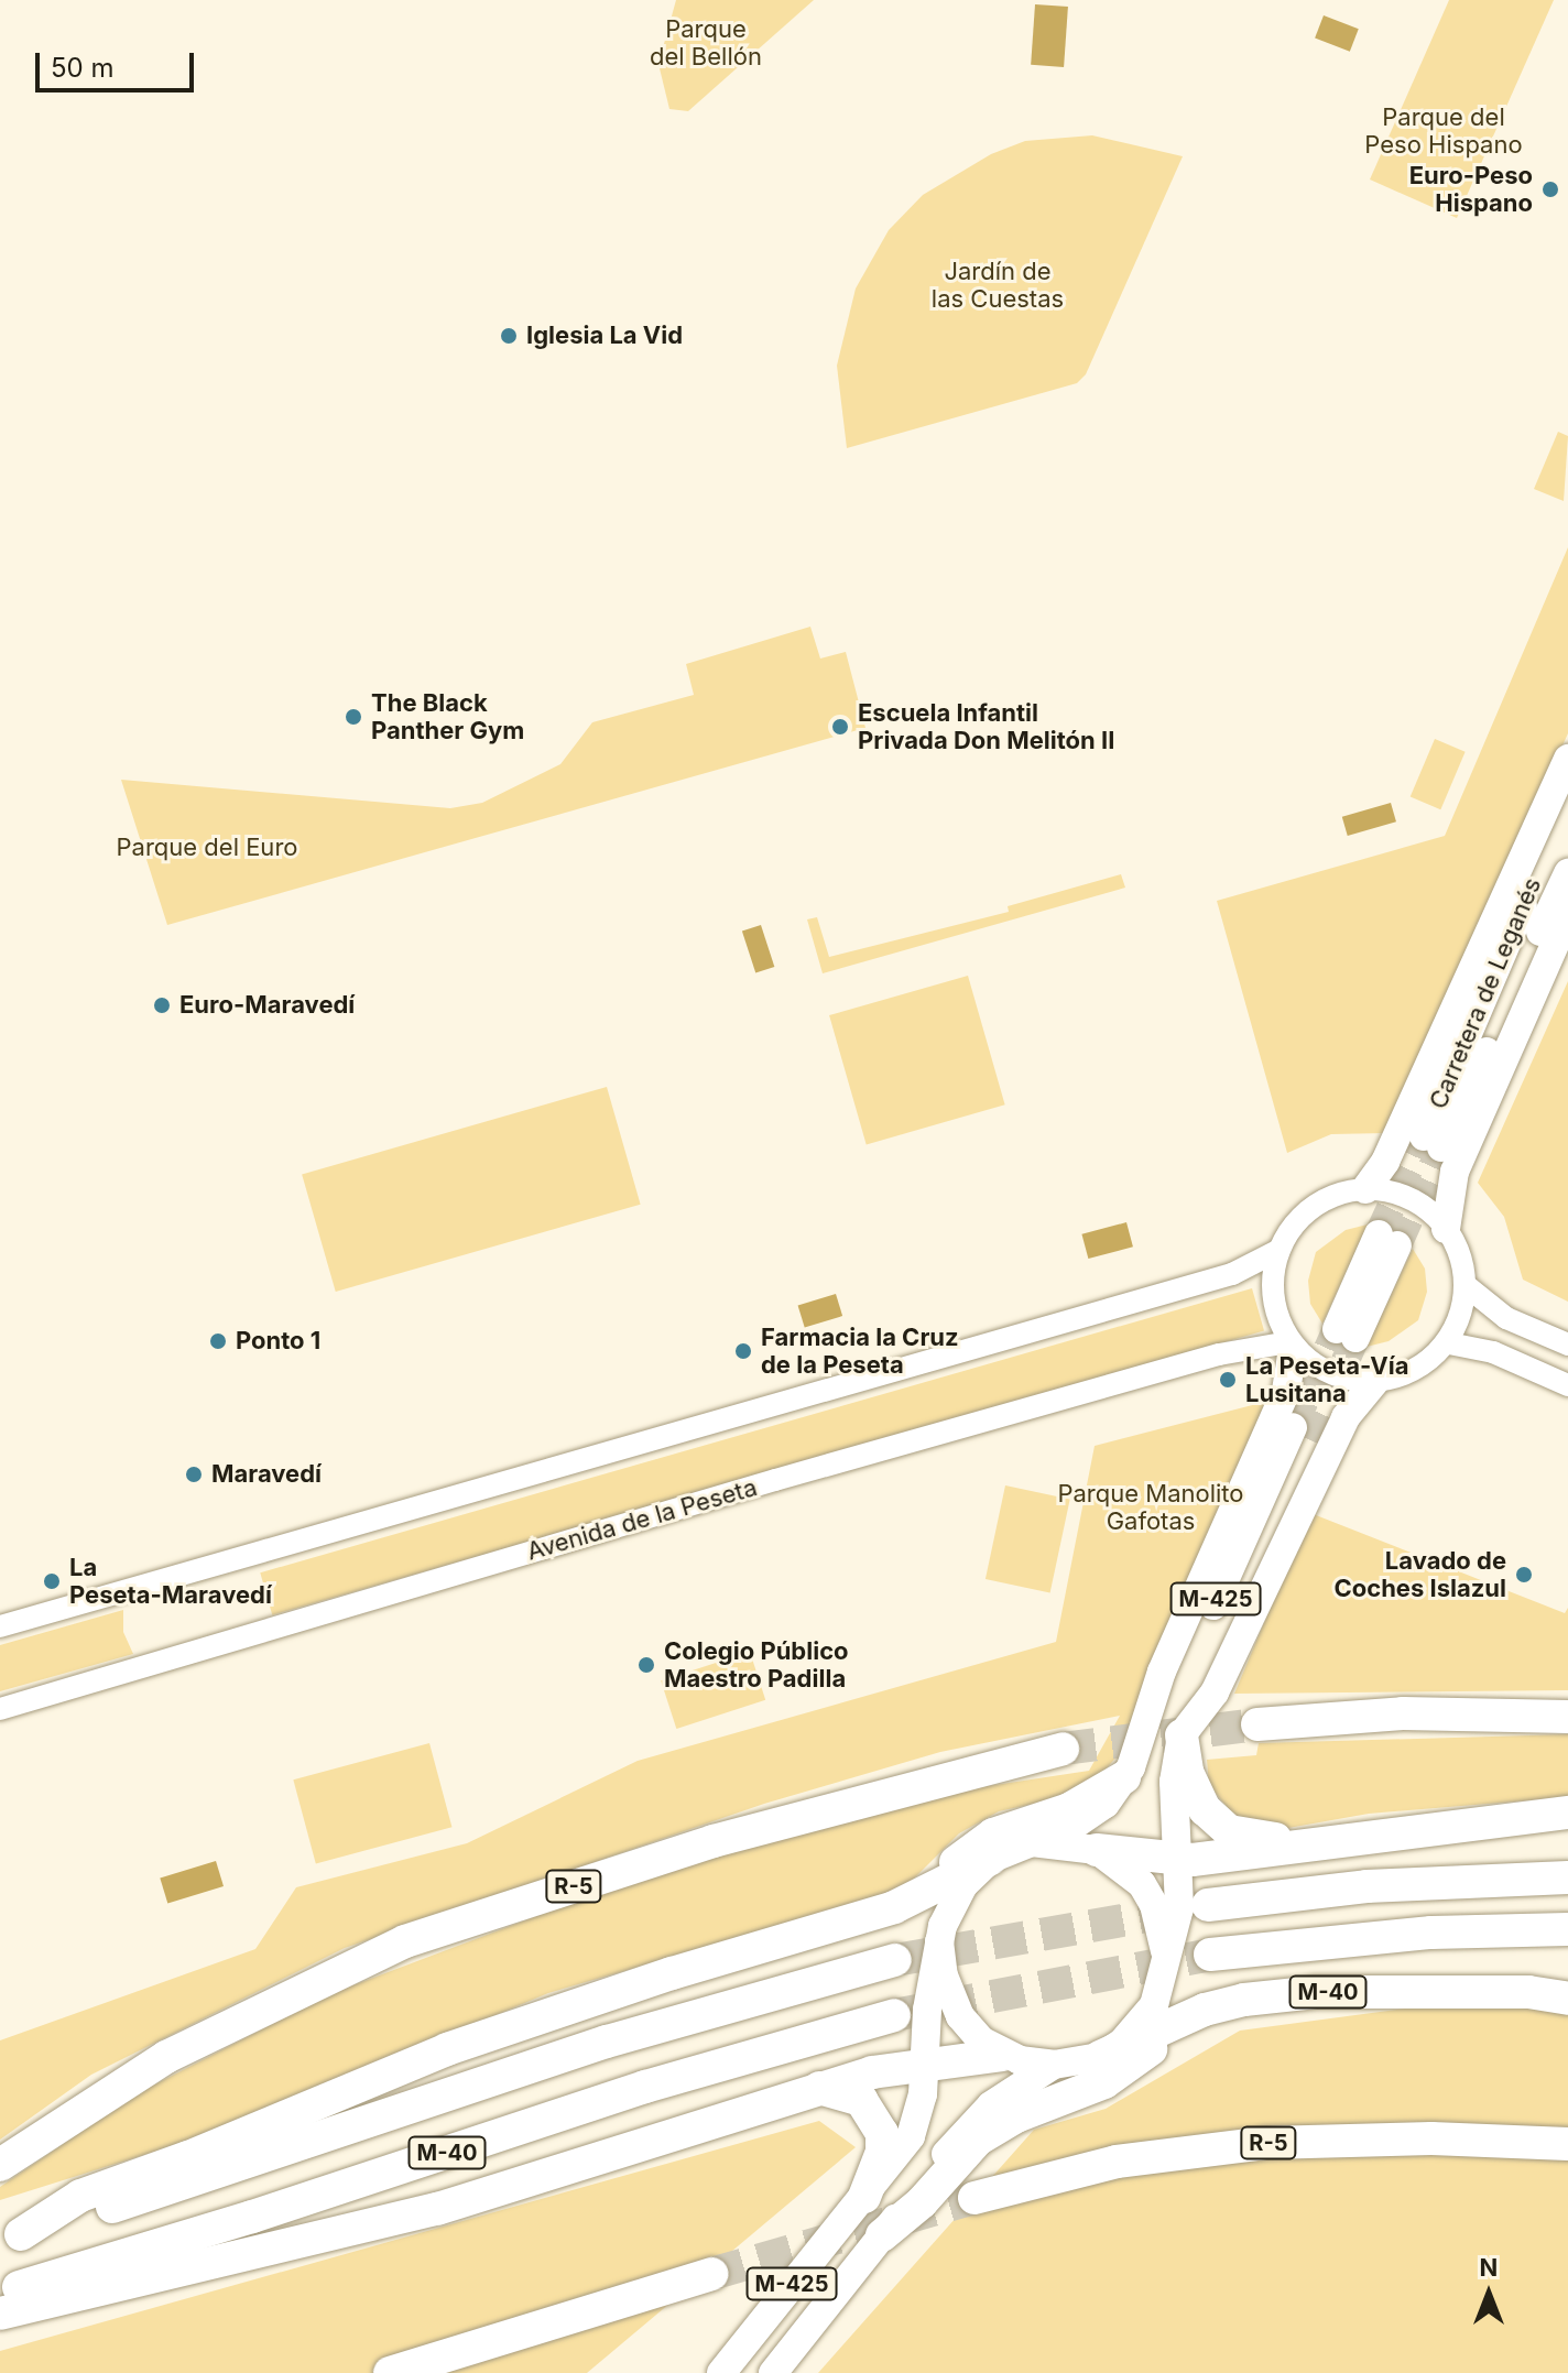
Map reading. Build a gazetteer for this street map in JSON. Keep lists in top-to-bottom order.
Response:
{
  "streets": {
    "highway": ["M-425", "R-5", "M-40"],
    "main road": ["Carretera de Leganés"],
    "street": ["Avenida de la Peseta"]
  },
  "crossings": [
    ["M-425", "M-40"]
  ],
  "parks": [
    "Parque del Bellón",
    "Parque del Peso Hispano",
    "Jardín de las Cuestas",
    "Parque del Euro",
    "Parque Manolito Gafotas"
  ],
  "places": [
    "Euro-Peso Hispano",
    "Iglesia La Vid",
    "The Black Panther Gym",
    "Escuela Infantil Privada Don Melitón II",
    "Euro-Maravedí",
    "Ponto 1",
    "Farmacia la Cruz de la Peseta",
    "La Peseta-Vía Lusitana",
    "Maravedí",
    "Lavado de Coches Islazul",
    "La Peseta-Maravedí",
    "Colegio Público Maestro Padilla"
  ],
  "scale_bar": "50 m",
  "north": "top"
}
